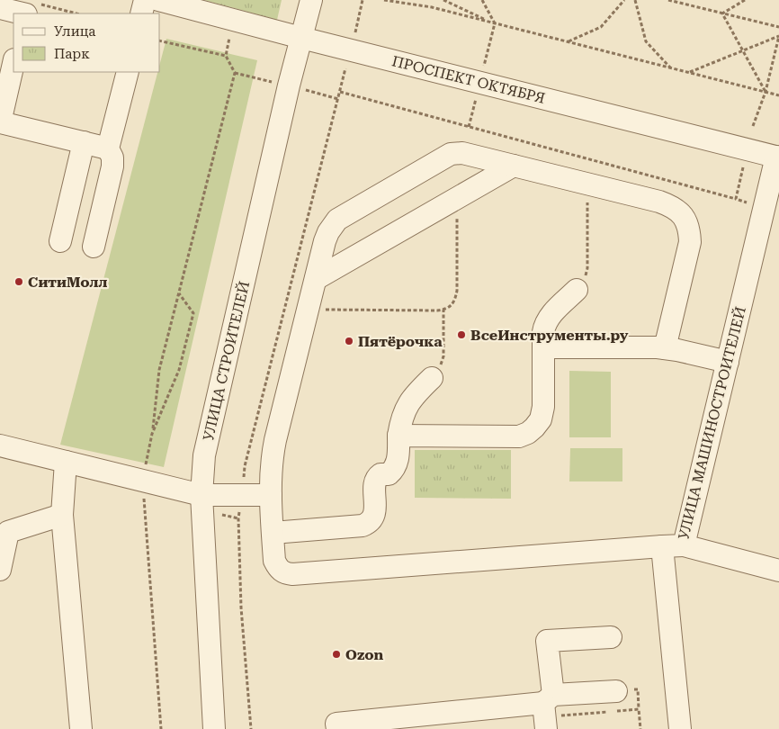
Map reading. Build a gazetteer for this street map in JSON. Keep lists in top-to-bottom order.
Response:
{
  "streets": {
    "street": ["ПРОСПЕКТ ОКТЯБРЯ", "УЛИЦА СТРОИТЕЛЕЙ", "УЛИЦА МАШИНОСТРОИТЕЛЕЙ"]
  },
  "crossings": [
    ["ПРОСПЕКТ ОКТЯБРЯ", "УЛИЦА СТРОИТЕЛЕЙ"],
    ["ПРОСПЕКТ ОКТЯБРЯ", "УЛИЦА МАШИНОСТРОИТЕЛЕЙ"]
  ],
  "places": [
    "СитиМолл",
    "ВсеИнструменты.ру",
    "Пятёрочка",
    "Ozon"
  ],
  "legend": ["Улица", "Парк"]
}
